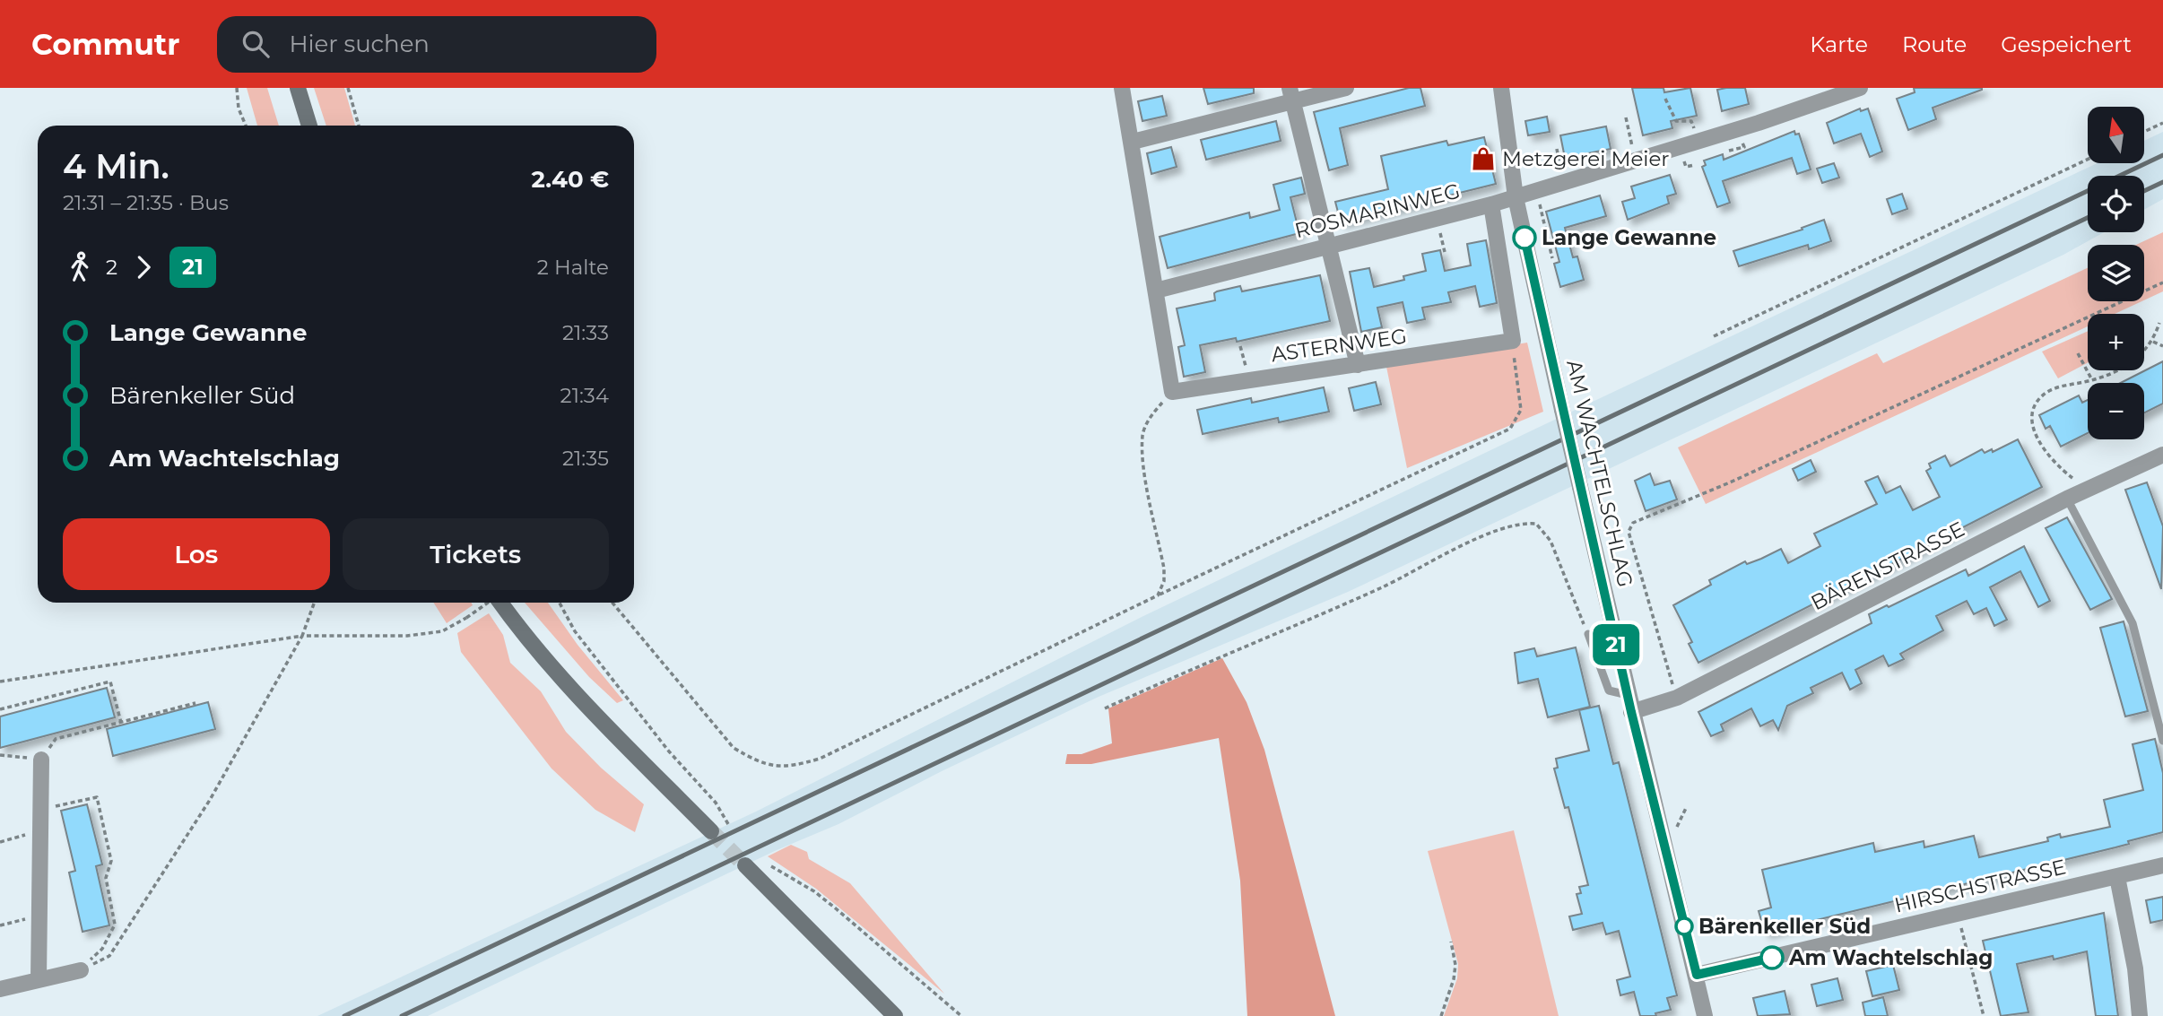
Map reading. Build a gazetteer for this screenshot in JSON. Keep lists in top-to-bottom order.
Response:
{
  "streets": {
    "street": [
      "ROSMARINWEG",
      "ASTERNWEG",
      "AM WACHTELSCHLAG",
      "BÄRENSTRASSE",
      "HIRSCHSTRASSE"
    ]
  },
  "crossings": [
    ["ROSMARINWEG", "AM WACHTELSCHLAG"],
    ["AM WACHTELSCHLAG", "BÄRENSTRASSE"],
    ["AM WACHTELSCHLAG", "HIRSCHSTRASSE"]
  ],
  "places": {
    "shop": ["Metzgerei Meier"],
    "other": ["Lange Gewanne", "Bärenkeller Süd", "Am Wachtelschlag"]
  },
  "lines": ["bus line 21"],
  "north": "top",
  "page": {
    "header": "Commutr",
    "search": "Hier suchen",
    "nav": ["Karte", "Route", "Gespeichert"],
    "on_map": "21",
    "map_buttons": ["+", "−"],
    "heading": ["4 Min.", "21:31 – 21:35 · Bus", "2.40 €"],
    "legs": ["2", "21", "2 Halte"],
    "list": [
      {
        "name": "Lange Gewanne",
        "value": "21:33"
      },
      {
        "name": "Bärenkeller Süd",
        "value": "21:34"
      },
      {
        "name": "Am Wachtelschlag",
        "value": "21:35"
      }
    ],
    "buttons": ["Los", "Tickets"]
  }
}
